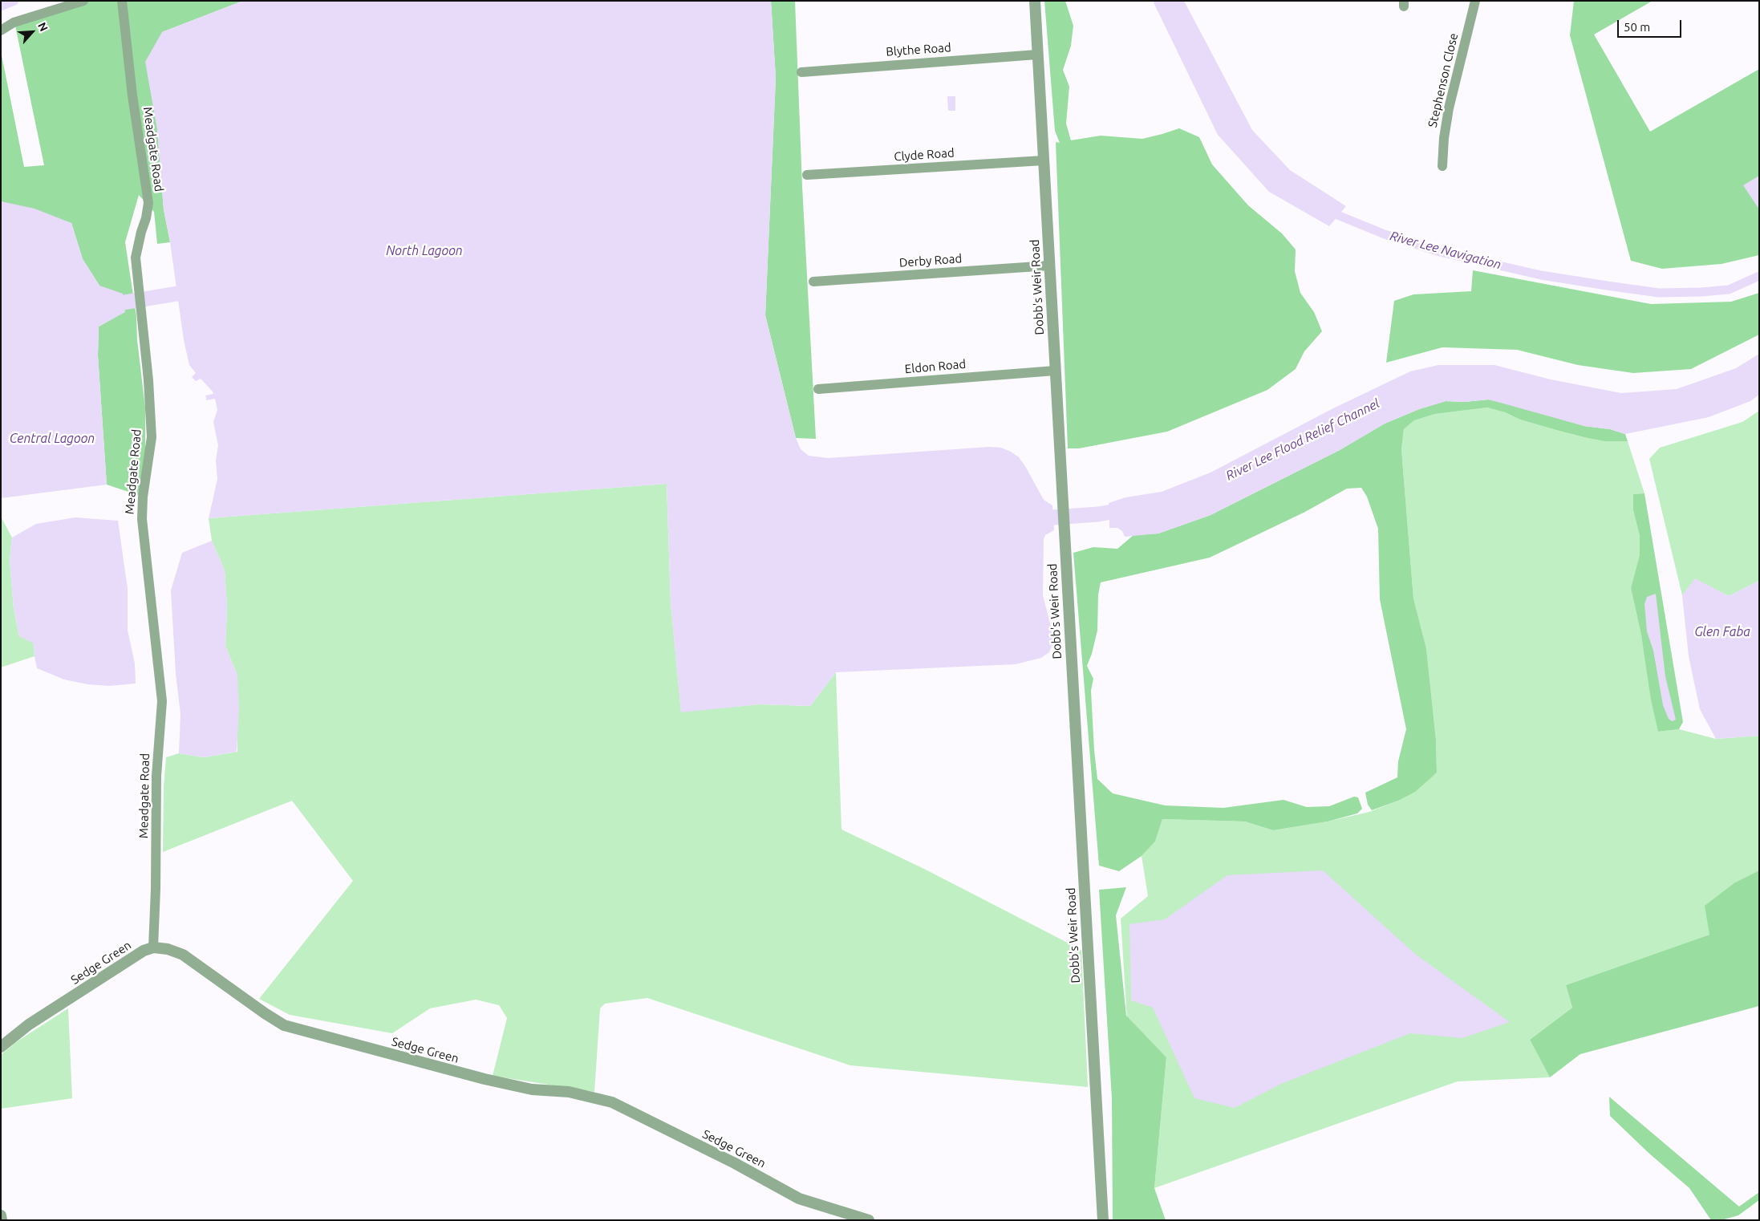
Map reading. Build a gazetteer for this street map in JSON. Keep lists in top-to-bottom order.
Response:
{
  "streets": {
    "street": [
      "Blythe Road",
      "Stephenson Close",
      "Meadgate Road",
      "Clyde Road",
      "Derby Road",
      "Dobb's Weir Road",
      "Eldon Road",
      "Sedge Green"
    ]
  },
  "crossings": [
    ["Blythe Road", "Dobb's Weir Road"],
    ["Meadgate Road", "Sedge Green"],
    ["Clyde Road", "Dobb's Weir Road"],
    ["Derby Road", "Dobb's Weir Road"],
    ["Dobb's Weir Road", "Eldon Road"]
  ],
  "water": [
    "River Lee Navigation",
    "North Lagoon",
    "Central Lagoon",
    "River Lee Flood Relief Channel",
    "Glen Faba"
  ],
  "scale_bar": "50 m",
  "north": "top right"
}
